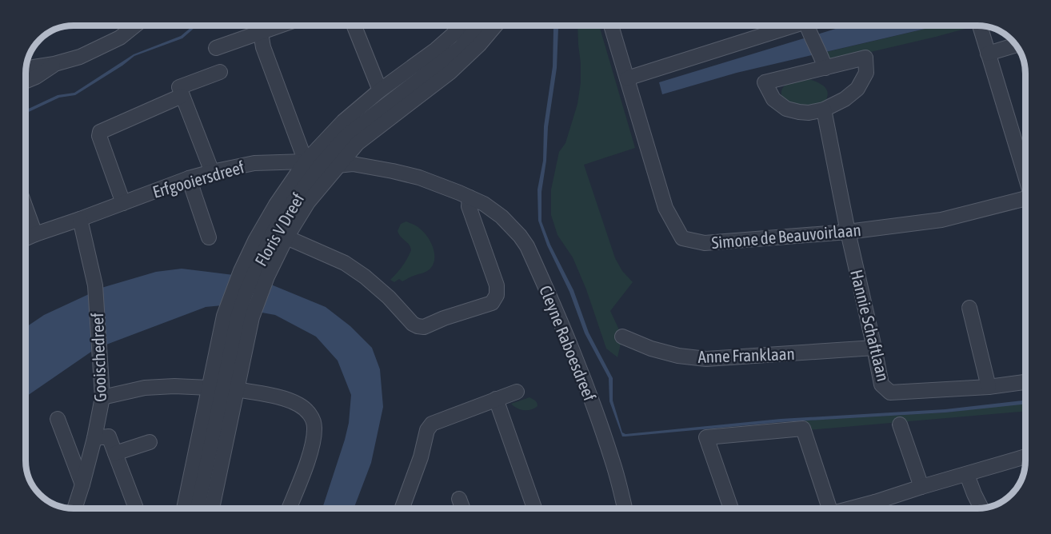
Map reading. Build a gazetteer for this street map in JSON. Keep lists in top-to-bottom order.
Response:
{
  "streets": {
    "street": [
      "Erfgooiersdreef",
      "Floris V Dreef",
      "Simone de Beauvoirlaan",
      "Hannie Schaftlaan",
      "Cleyne Raboesdreef",
      "Anne Franklaan",
      "Gooischedreef"
    ]
  },
  "crossings": [
    ["Erfgooiersdreef", "Floris V Dreef"],
    ["Erfgooiersdreef", "Cleyne Raboesdreef"],
    ["Erfgooiersdreef", "Gooischedreef"],
    ["Simone de Beauvoirlaan", "Hannie Schaftlaan"],
    ["Hannie Schaftlaan", "Anne Franklaan"]
  ]
}
